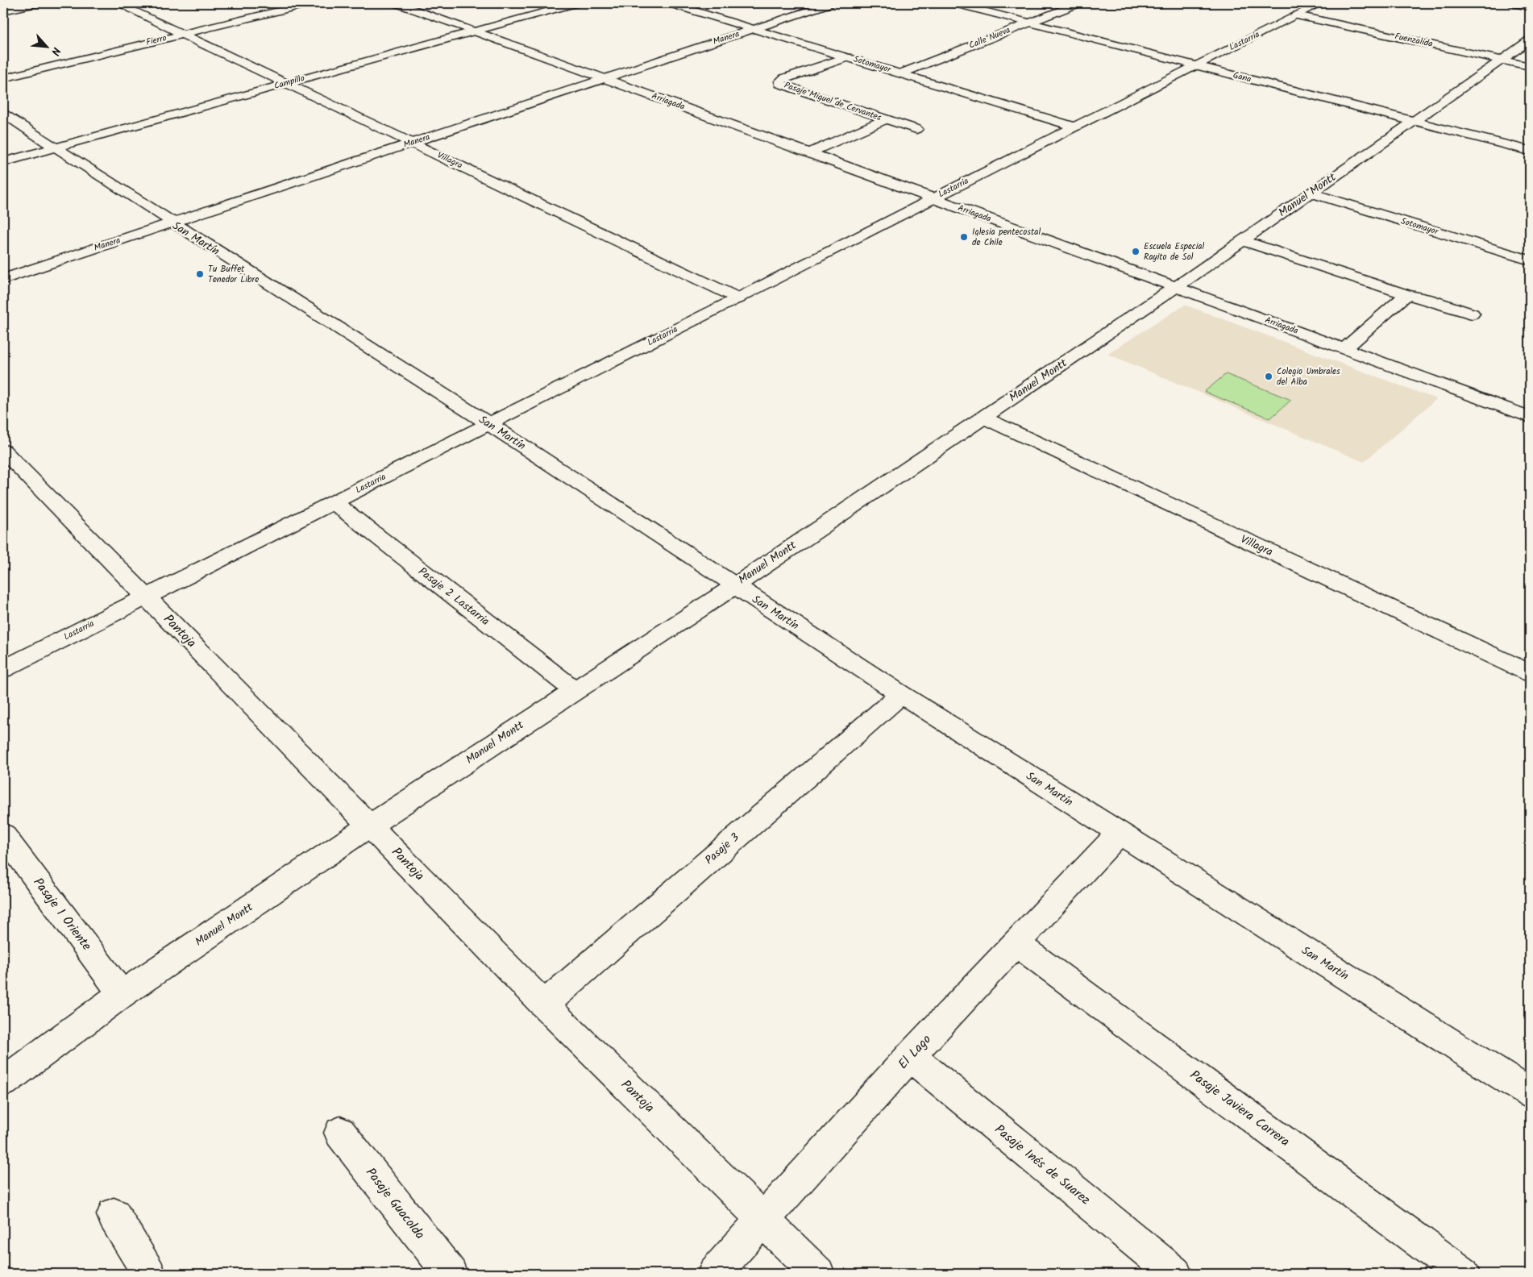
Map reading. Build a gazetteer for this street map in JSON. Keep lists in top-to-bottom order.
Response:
{
  "streets": {
    "street": [
      "Manera",
      "Calle Nueva",
      "Fierro",
      "Fuenzalida",
      "Lastarria",
      "Sotomayor",
      "Gana",
      "Campillo",
      "Arriagada",
      "Pasaje Miguel de Cervantes",
      "Villagra",
      "Manuel Montt",
      "San Martín",
      "Pasaje 2 Lastarria",
      "Pantoja",
      "Pasaje 3",
      "Pasaje 1 Oriente",
      "El Lago",
      "Pasaje Javiera Carrera",
      "Pasaje Inés de Suarez",
      "Pasaje Guacolda"
    ]
  },
  "crossings": [
    ["Manera", "Sotomayor"],
    ["Manera", "Arriagada"],
    ["Manera", "Villagra"],
    ["Manera", "San Martín"],
    ["Calle Nueva", "Sotomayor"],
    ["Calle Nueva", "Gana"],
    ["Fierro", "Villagra"],
    ["Fuenzalida", "Lastarria"],
    ["Fuenzalida", "Manuel Montt"],
    ["Lastarria", "Sotomayor"],
    ["Lastarria", "Gana"],
    ["Lastarria", "Arriagada"],
    ["Lastarria", "Villagra"],
    ["Lastarria", "San Martín"],
    ["Lastarria", "Pasaje 2 Lastarria"],
    ["Lastarria", "Pantoja"],
    ["Sotomayor", "Pasaje Miguel de Cervantes"],
    ["Sotomayor", "Manuel Montt"],
    ["Gana", "Manuel Montt"],
    ["Campillo", "Arriagada"],
    ["Campillo", "Villagra"],
    ["Campillo", "San Martín"],
    ["Arriagada", "Pasaje Miguel de Cervantes"],
    ["Arriagada", "Manuel Montt"],
    ["Villagra", "Manuel Montt"],
    ["Manuel Montt", "San Martín"],
    ["Manuel Montt", "Pasaje 2 Lastarria"],
    ["Manuel Montt", "Pantoja"],
    ["Manuel Montt", "Pasaje 1 Oriente"],
    ["San Martín", "Pasaje 3"],
    ["San Martín", "El Lago"],
    ["Pantoja", "Pasaje 3"],
    ["Pantoja", "El Lago"],
    ["El Lago", "Pasaje Javiera Carrera"],
    ["El Lago", "Pasaje Inés de Suarez"]
  ],
  "places": [
    "Iglesia pentecostal de Chile",
    "Escuela Especial Rayito de Sol",
    "Tu Buffet Tenedor Libre",
    "Colegio Umbrales del Alba"
  ],
  "north": "bottom right"
}
